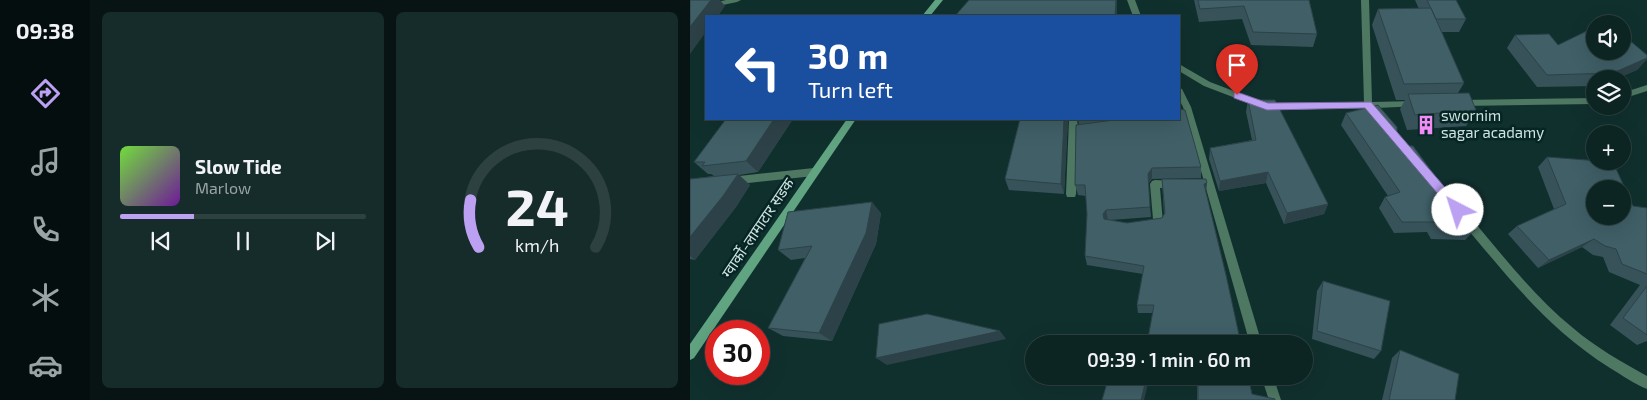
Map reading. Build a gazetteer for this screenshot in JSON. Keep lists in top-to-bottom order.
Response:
{
  "streets": {
    "main road": ["ग्वार्को-लामाटार सडक"]
  },
  "places": {
    "building": ["swornim sagar acadamy"]
  },
  "page": {
    "tabs": "09:38",
    "map_buttons": ["+", "−"],
    "turn": ["30 m", "Turn left"],
    "song": ["Slow Tide", "Marlow"],
    "limit": "30",
    "trip": "09:39 · 1 min · 60 m",
    "gauge": ["24", "km/h"]
  }
}
